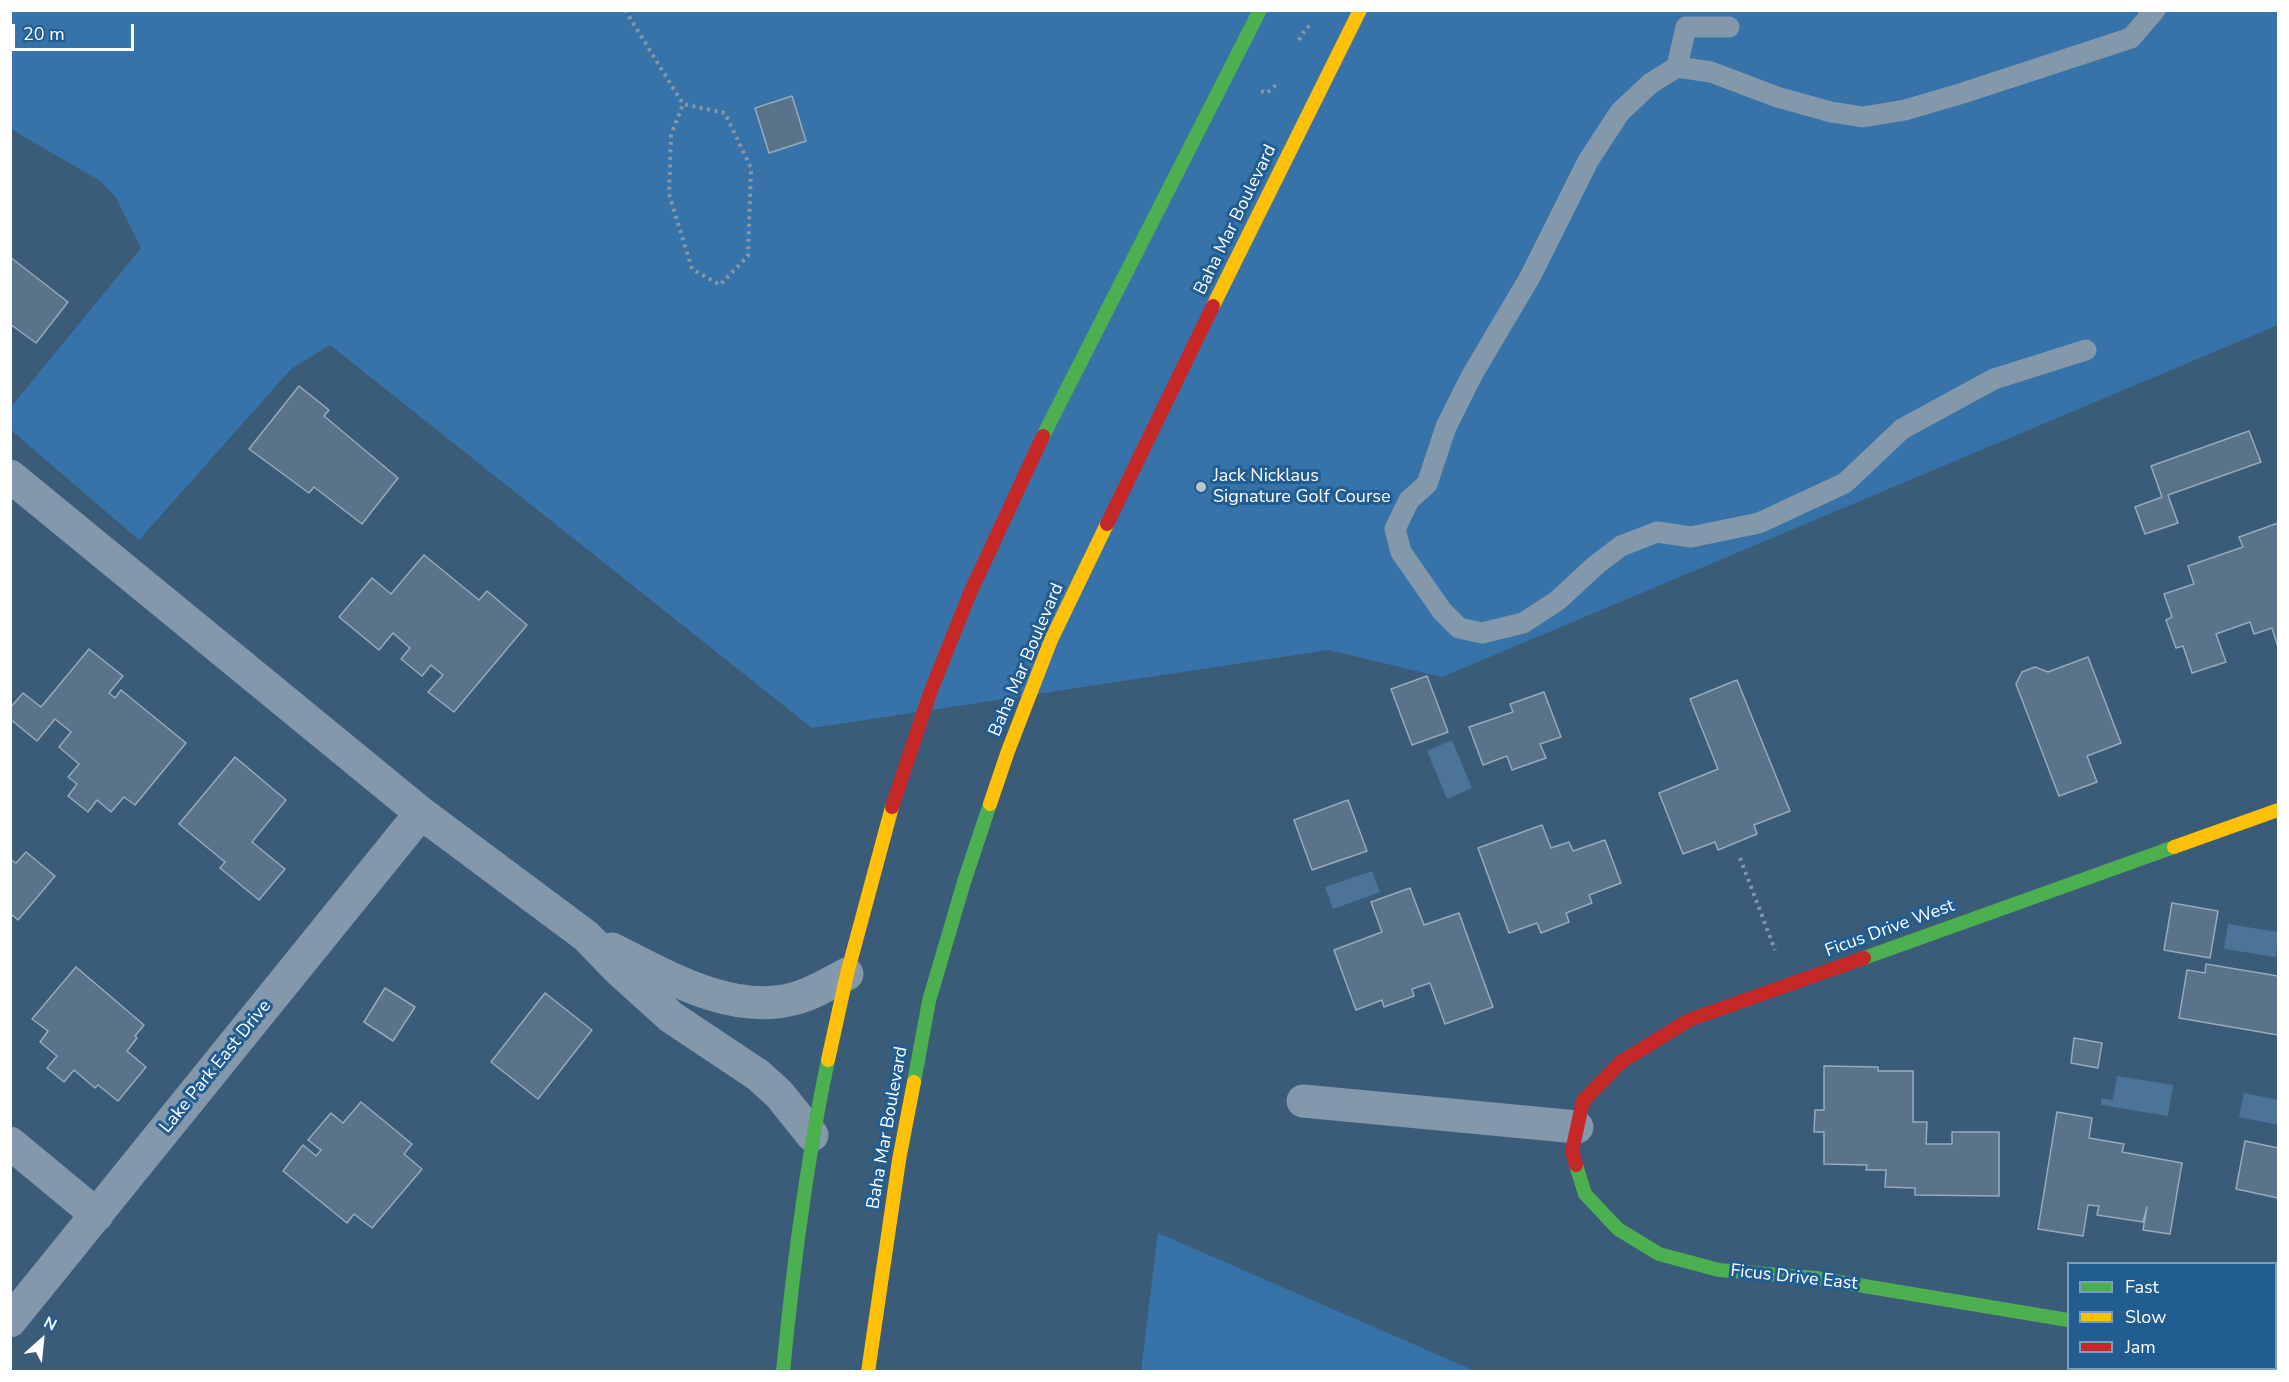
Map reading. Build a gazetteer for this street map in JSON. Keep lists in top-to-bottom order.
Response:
{
  "streets": {
    "main road": ["Baha Mar Boulevard", "Ficus Drive West", "Ficus Drive East"],
    "street": ["Lake Park East Drive"]
  },
  "crossings": [
    ["Ficus Drive West", "Ficus Drive East"]
  ],
  "places": ["Jack Nicklaus Signature Golf Course"],
  "legend": ["Fast", "Slow", "Jam"],
  "scale_bar": "20 m",
  "north": "top right"
}
